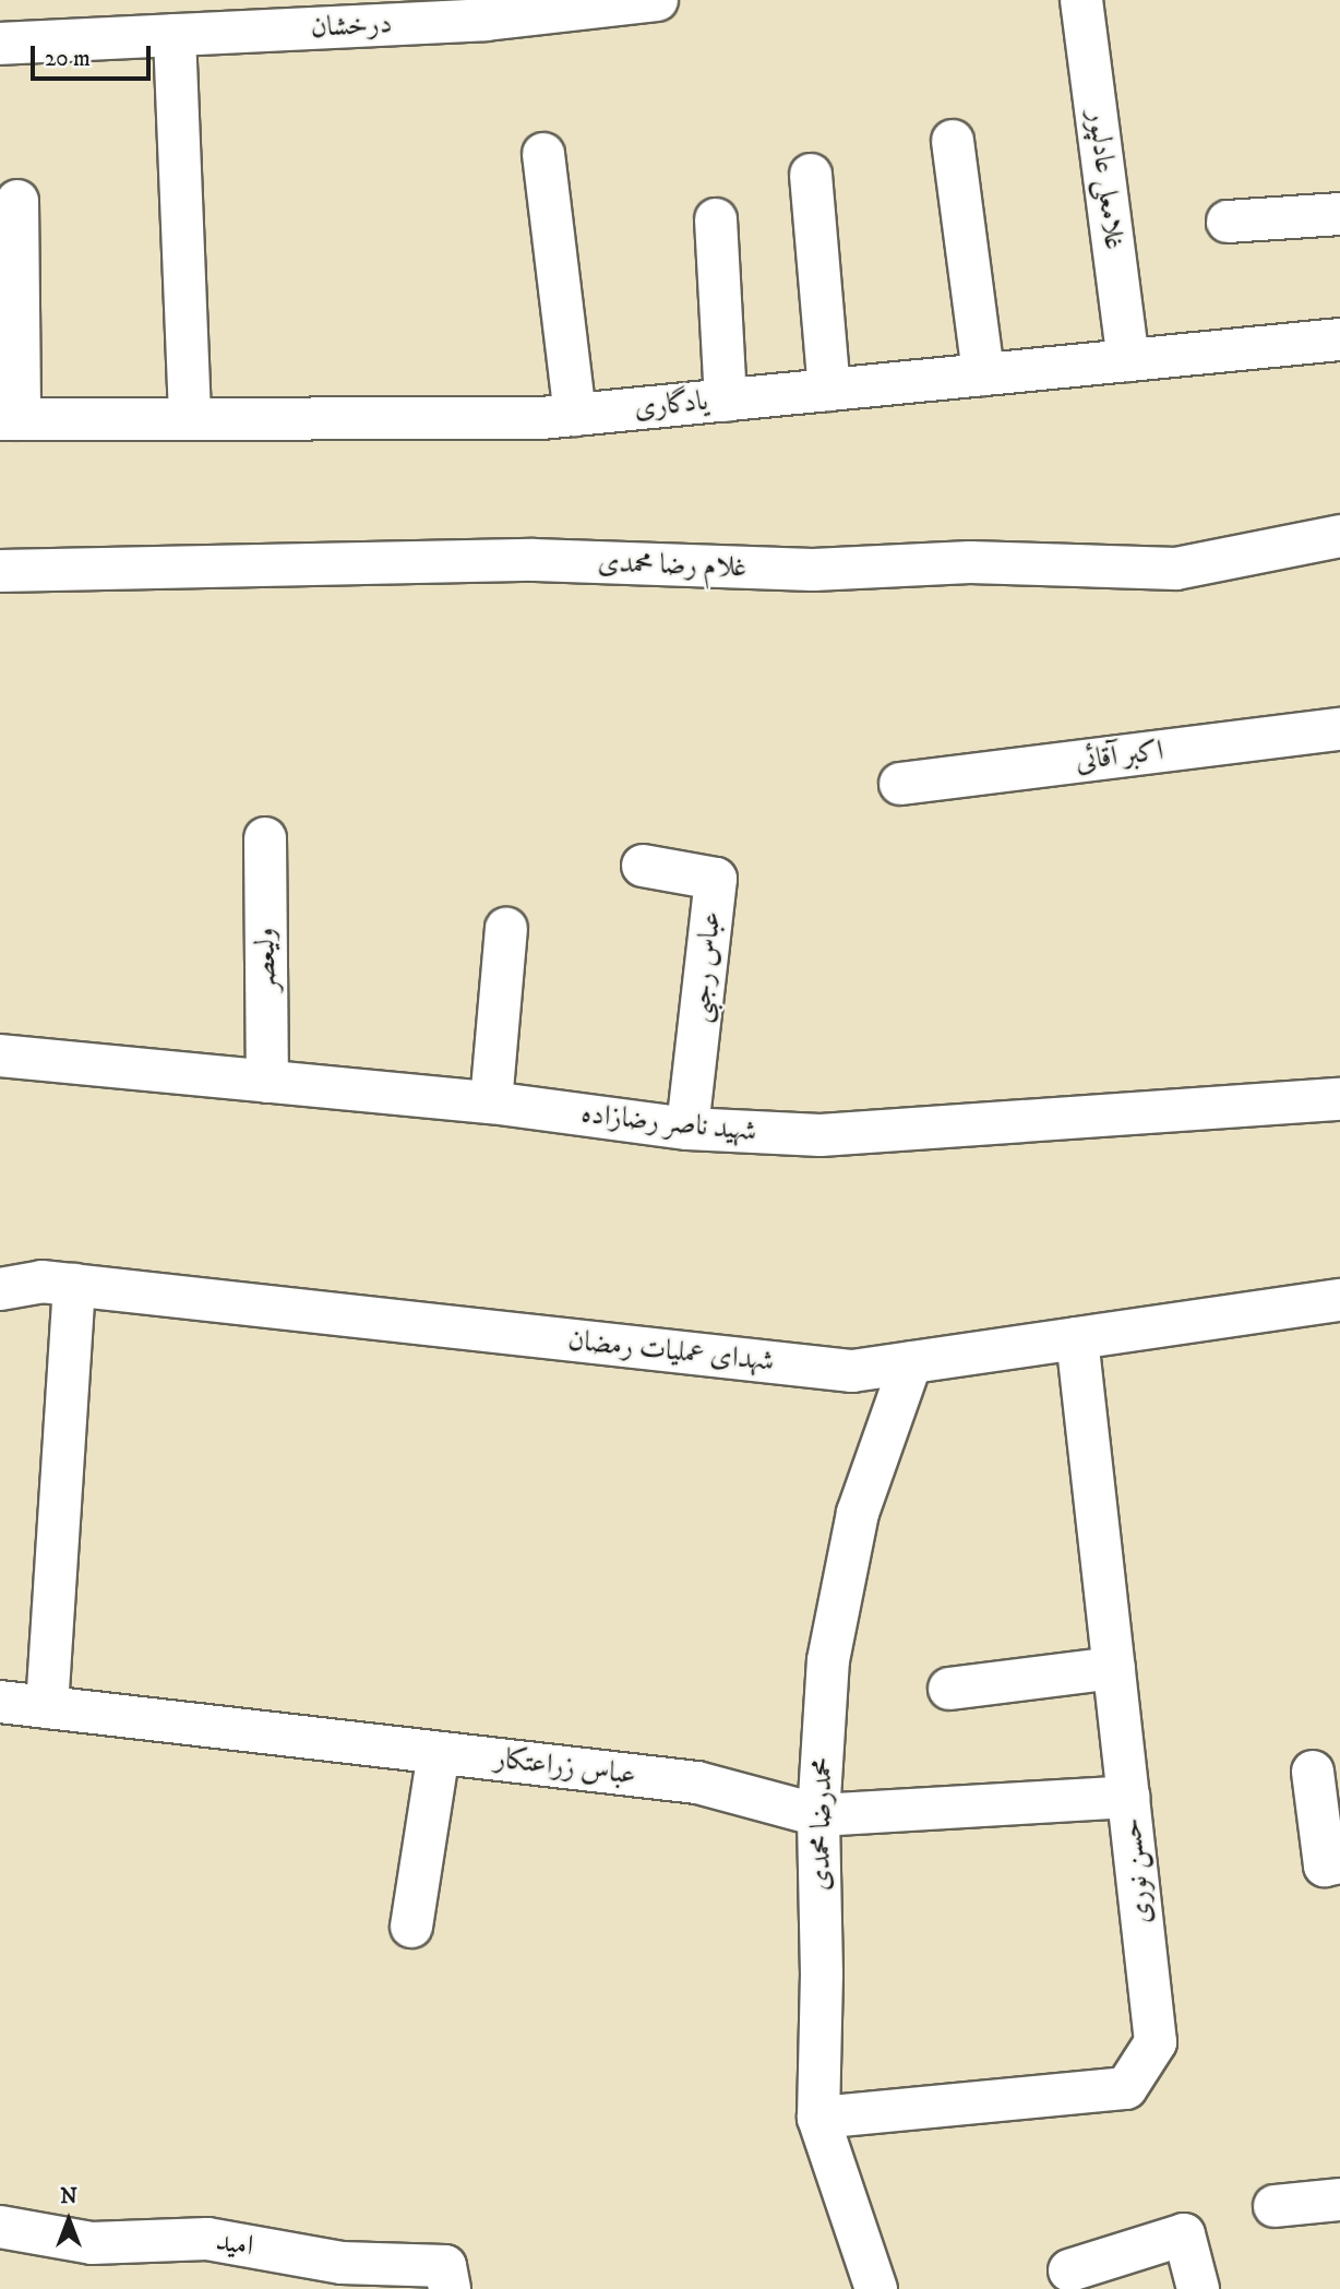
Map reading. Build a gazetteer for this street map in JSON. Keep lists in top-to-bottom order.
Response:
{
  "streets": {
    "street": [
      "درخشان",
      "غلامعلی عادلپور",
      "یادگاری",
      "غلام رضا محمدی",
      "اکبر آقائی",
      "ولیعصر",
      "عباس رجبی",
      "شهید ناصر رضازاده",
      "شهدای عملیات رمضان",
      "عباس زراعتکار",
      "محمدرضا محمدی",
      "حسن نوری",
      "امید"
    ]
  },
  "crossings": [
    ["غلامعلی عادلپور", "یادگاری"],
    ["ولیعصر", "شهید ناصر رضازاده"],
    ["عباس رجبی", "شهید ناصر رضازاده"],
    ["شهدای عملیات رمضان", "محمدرضا محمدی"],
    ["شهدای عملیات رمضان", "حسن نوری"],
    ["عباس زراعتکار", "محمدرضا محمدی"],
    ["عباس زراعتکار", "حسن نوری"],
    ["محمدرضا محمدی", "حسن نوری"]
  ],
  "scale_bar": "20 m",
  "north": "top"
}
